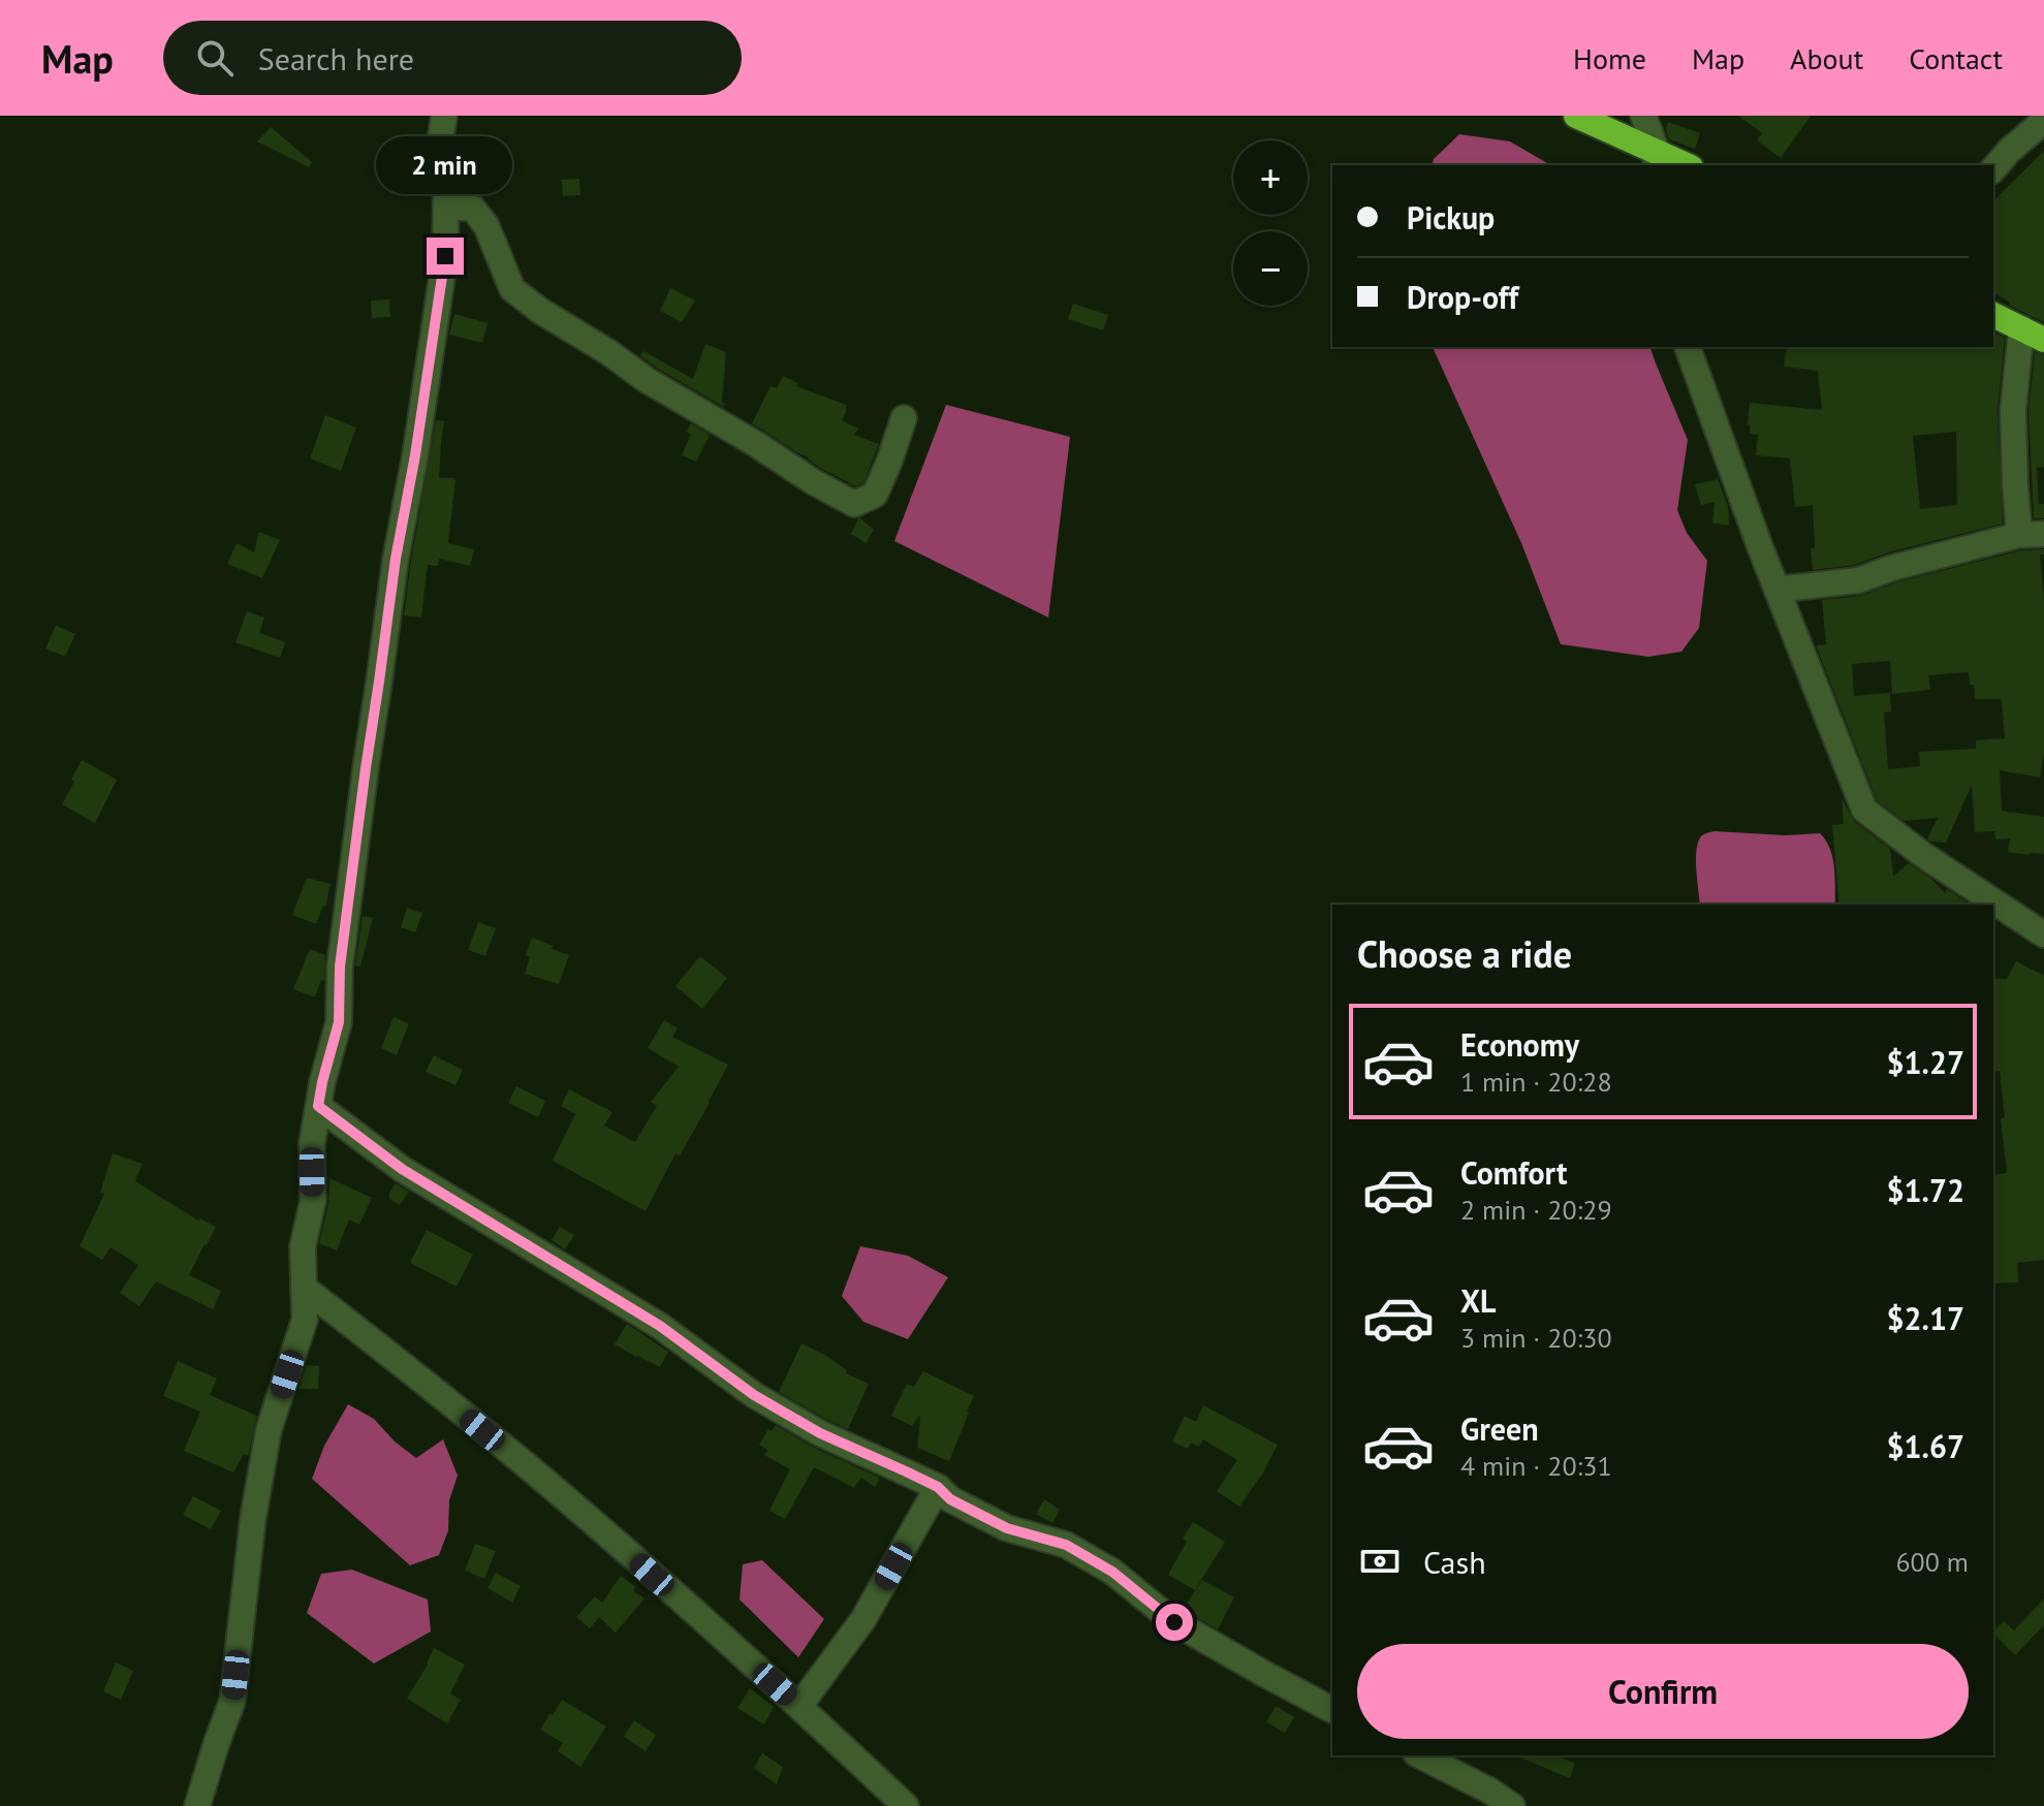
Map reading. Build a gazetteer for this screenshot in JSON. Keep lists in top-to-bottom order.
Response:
{
  "page": {
    "header": "Map",
    "search": "Search here",
    "nav": [
      "Home",
      "Map",
      "About",
      "Contact"
    ],
    "bubble": "2 min",
    "map_buttons": ["+", "−"],
    "banner": ["Pickup", "Drop-off"],
    "heading": "Choose a ride",
    "list": [
      {
        "name": "Economy",
        "note": "1 min · 20:28",
        "value": "$1.27"
      },
      {
        "name": "Comfort",
        "note": "2 min · 20:29",
        "value": "$1.72"
      },
      {
        "name": "XL",
        "note": "3 min · 20:30",
        "value": "$2.17"
      },
      {
        "name": "Green",
        "note": "4 min · 20:31",
        "value": "$1.67"
      }
    ],
    "pay": ["Cash", "600 m"],
    "buttons": "Confirm"
  }
}
